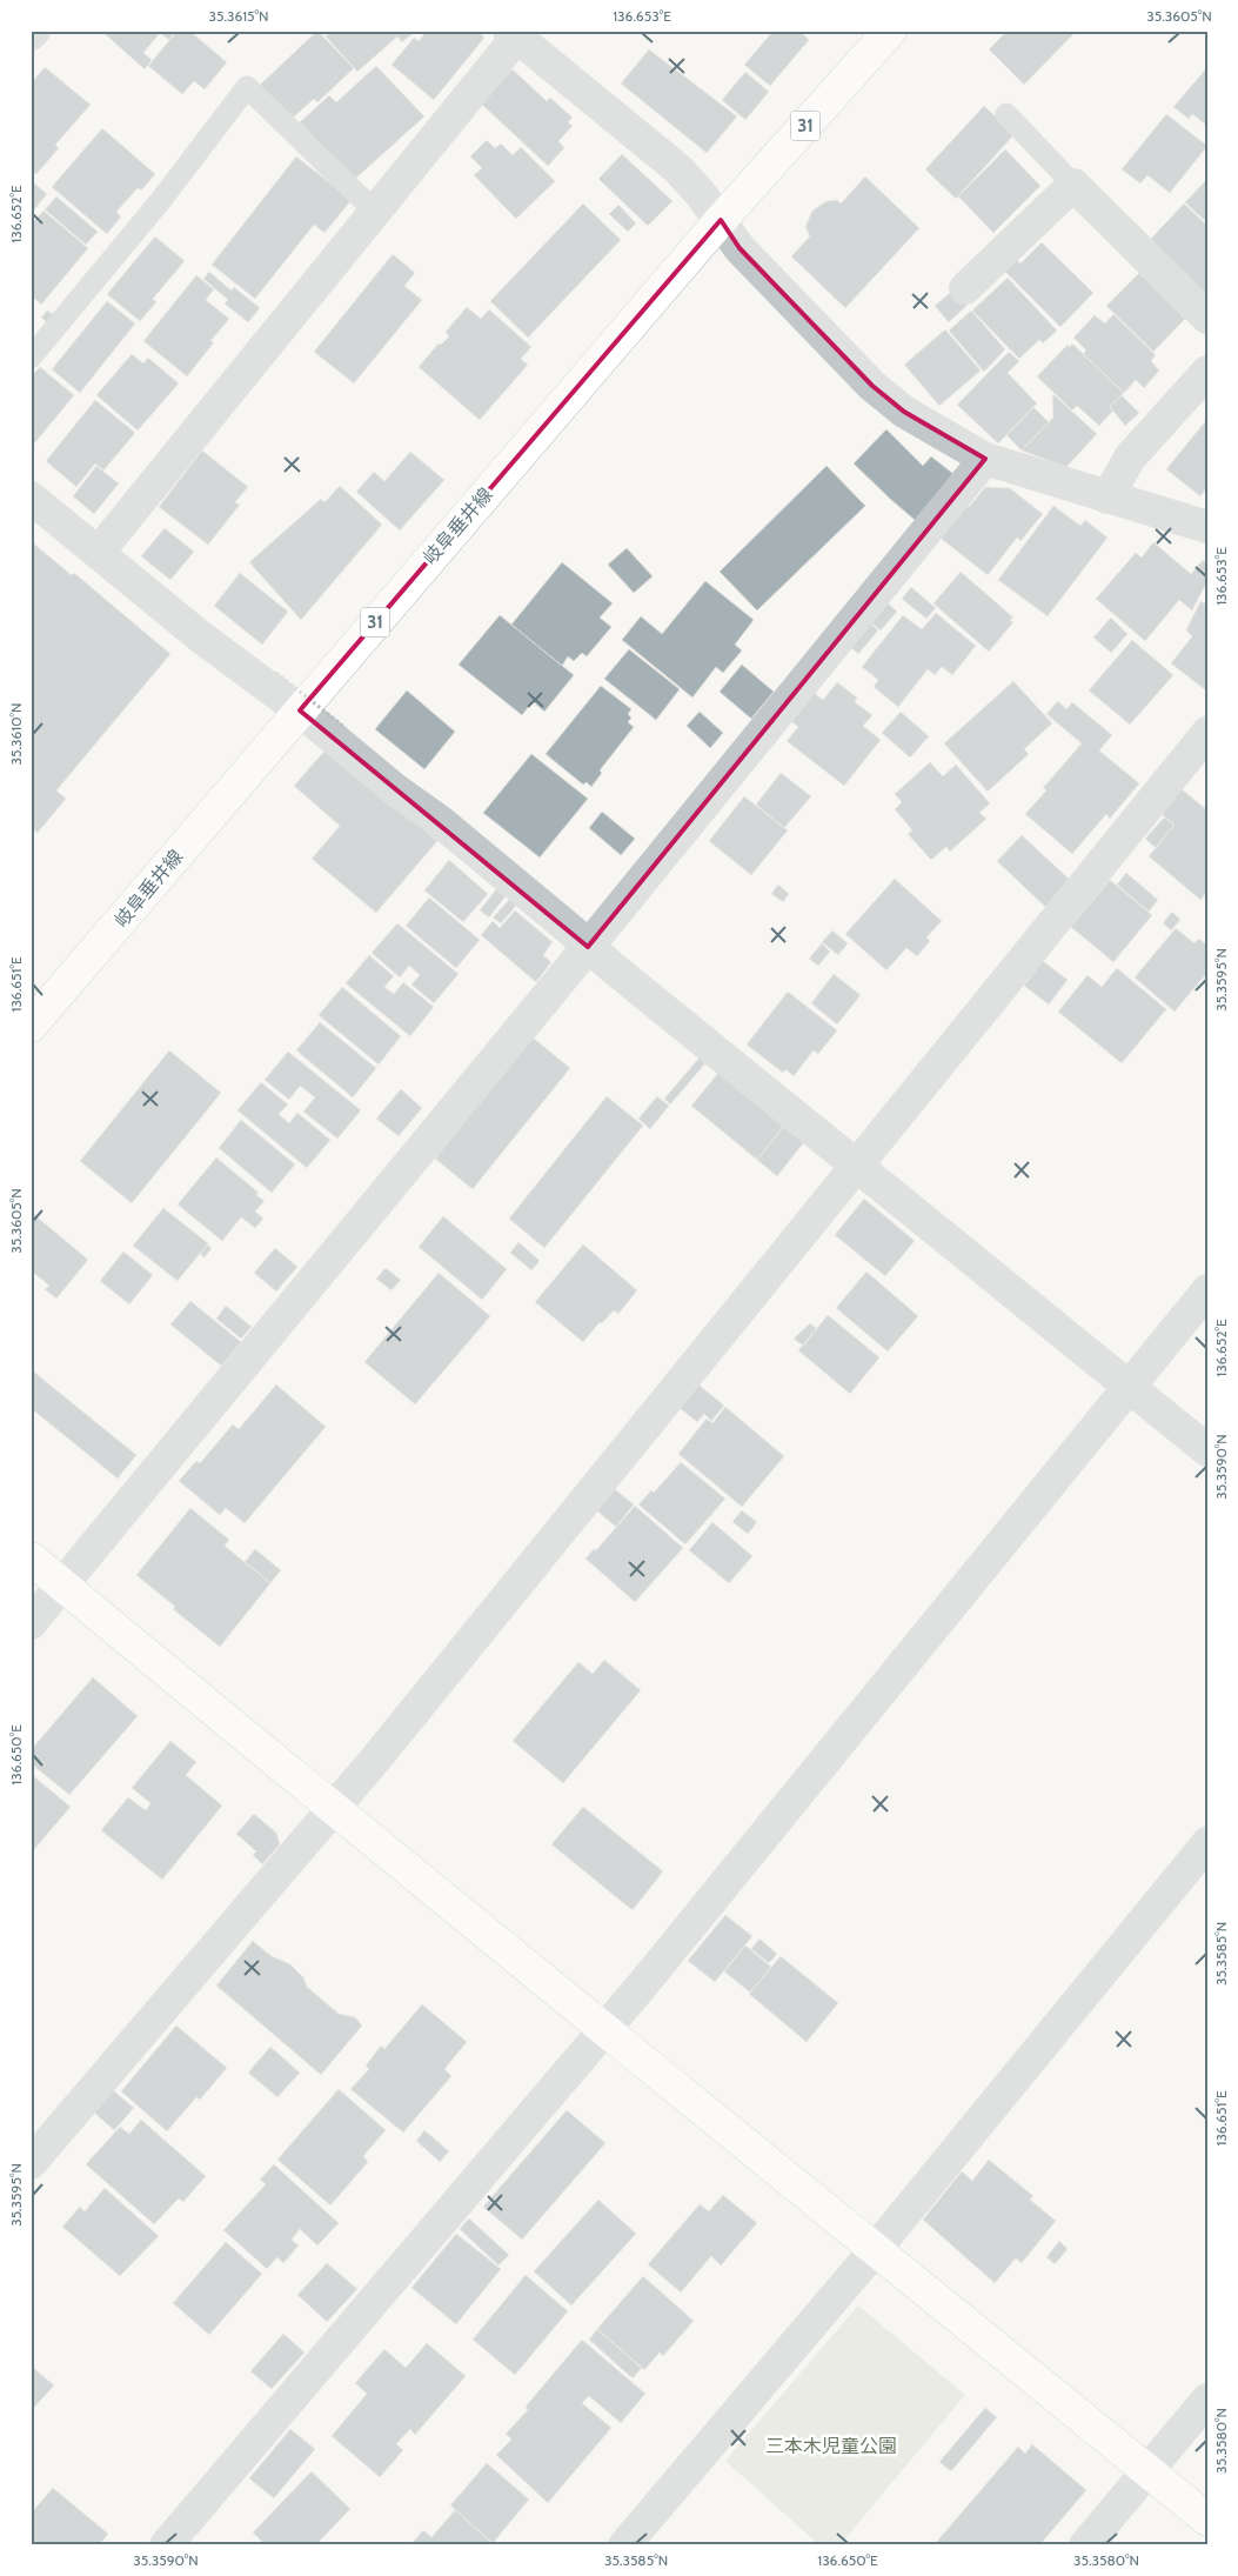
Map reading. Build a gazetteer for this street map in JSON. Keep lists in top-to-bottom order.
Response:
{
  "streets": {
    "street": ["31", "岐阜垂井線"]
  },
  "parks": ["三本木児童公園"],
  "coordinates": [
    "35.3615°N",
    "136.653°E",
    "35.3605°N",
    "136.652°E",
    "35.3610°N",
    "35.3595°N",
    "136.651°E",
    "35.3590°N",
    "136.650°E",
    "35.3585°N",
    "35.3580°N"
  ]
}
